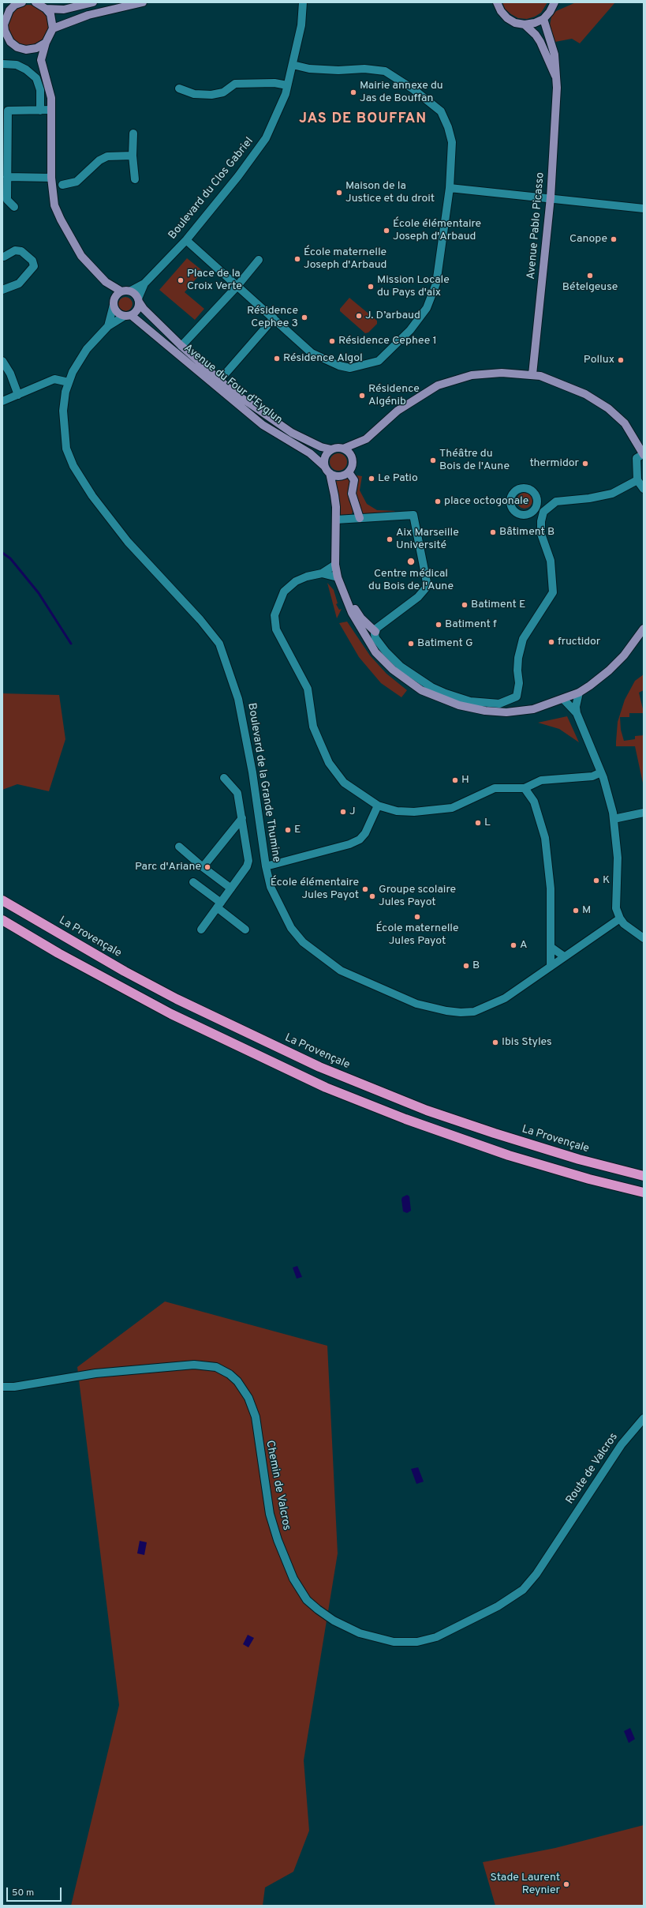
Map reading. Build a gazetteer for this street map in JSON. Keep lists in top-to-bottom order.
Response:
{
  "streets": {
    "highway": ["La Provençale"],
    "main road": ["Avenue Pablo Picasso", "Avenue du Four d’Eyglun"],
    "street": [
      "Boulevard du Clos Gabriel",
      "Boulevard de la Grande Thumine",
      "Route de Valcros",
      "Chemin de Valcros"
    ]
  },
  "crossings": [
    ["Boulevard du Clos Gabriel", "Avenue du Four d’Eyglun"],
    ["Boulevard du Clos Gabriel", "Boulevard de la Grande Thumine"],
    ["Avenue du Four d’Eyglun", "Boulevard de la Grande Thumine"],
    ["Route de Valcros", "Chemin de Valcros"]
  ],
  "districts": ["JAS DE BOUFFAN"],
  "places": [
    "Mairie annexe du Jas de Bouffan",
    "Maison de la Justice et du droit",
    "École élémentaire Joseph d'Arbaud",
    "Canope",
    "École maternelle Joseph d'Arbaud",
    "Bételgeuse",
    "Place de la Croix Verte",
    "Mission Locale du Pays d'aix",
    "J. D’arbaud",
    "Résidence Cephee 3",
    "Résidence Cephee 1",
    "Résidence Algol",
    "Pollux",
    "Résidence Algénib",
    "Théâtre du Bois de l'Aune",
    "thermidor",
    "Le Patio",
    "place octogonale",
    "Bâtiment B",
    "Aix Marseille Université",
    "Centre médical du Bois de l'Aune",
    "Batiment E",
    "Batiment f",
    "fructidor",
    "Batiment G",
    "H",
    "J",
    "L",
    "E",
    "Parc d'Ariane",
    "K",
    "École élémentaire Jules Payot",
    "Groupe scolaire Jules Payot",
    "M",
    "École maternelle Jules Payot",
    "A",
    "B",
    "Ibis Styles",
    "Stade Laurent Reynier"
  ],
  "scale_bar": "50 m"
}
